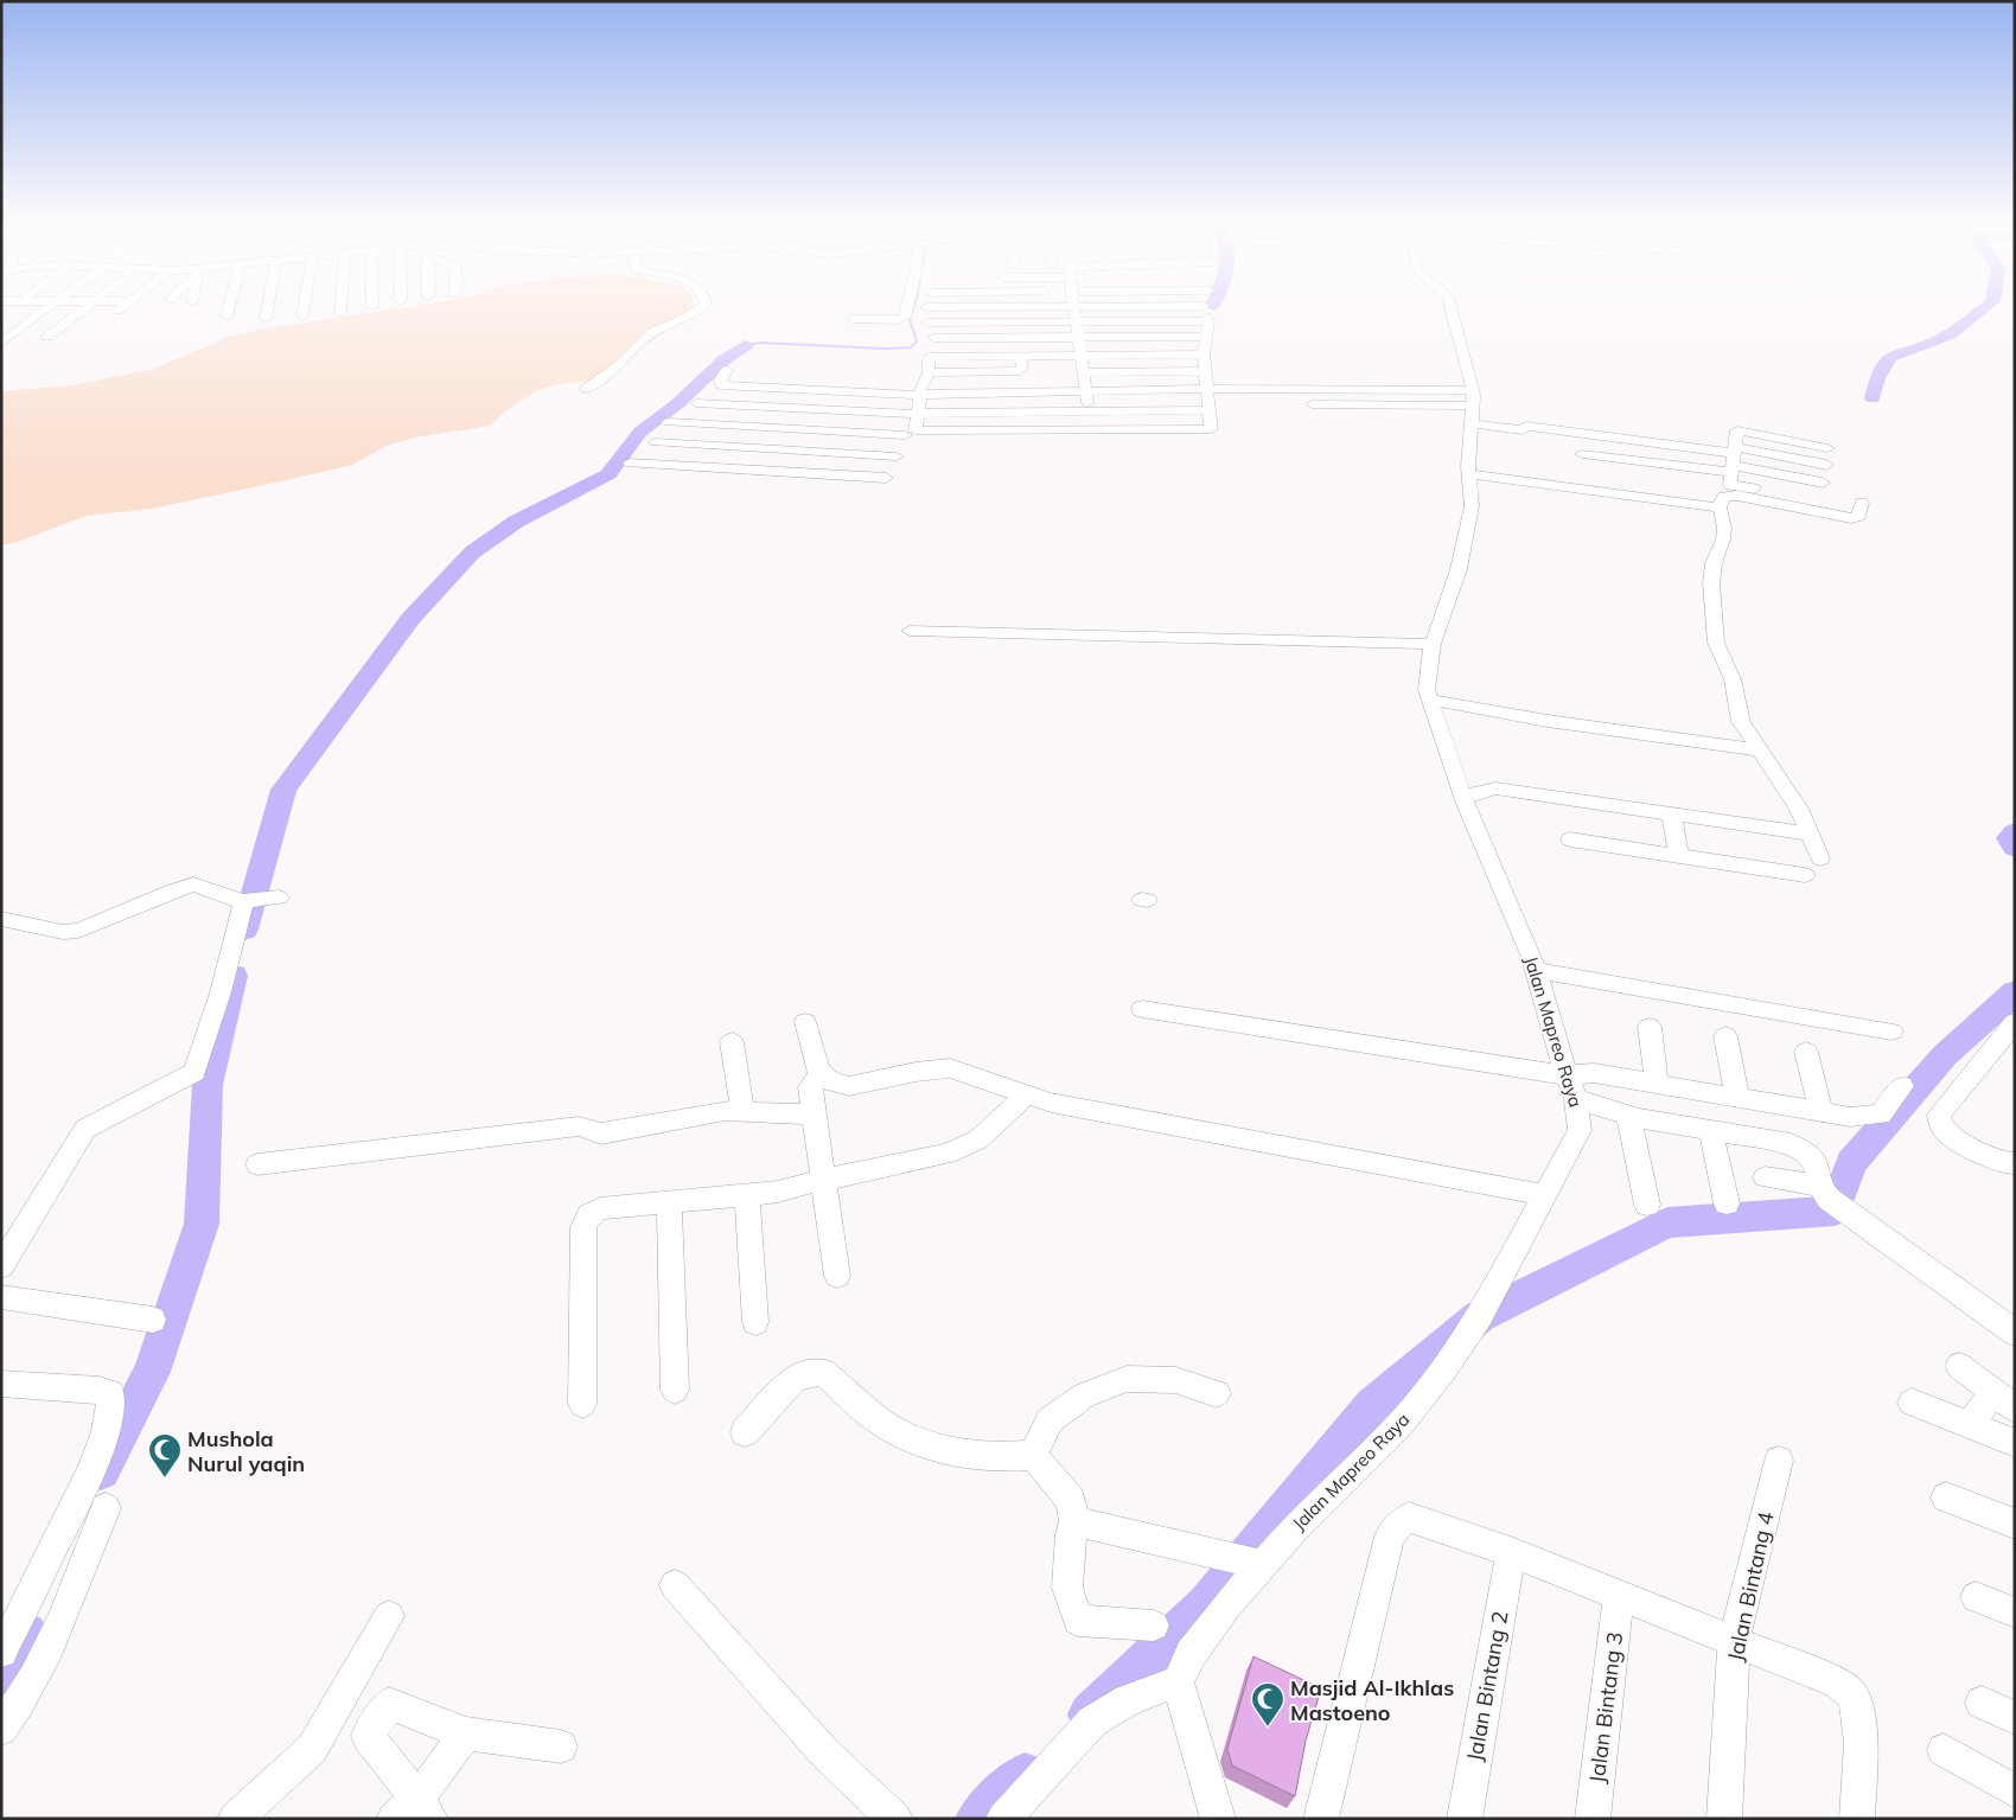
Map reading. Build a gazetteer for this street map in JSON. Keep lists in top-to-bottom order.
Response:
{
  "streets": {
    "street": [
      "Jalan Mapreo Raya",
      "Jalan Bintang 4",
      "Jalan Bintang 2",
      "Jalan Bintang 3"
    ]
  },
  "places": {
    "mosque": ["Mushola Nurul yaqin", "Masjid Al-Ikhlas Mastoeno"]
  }
}
